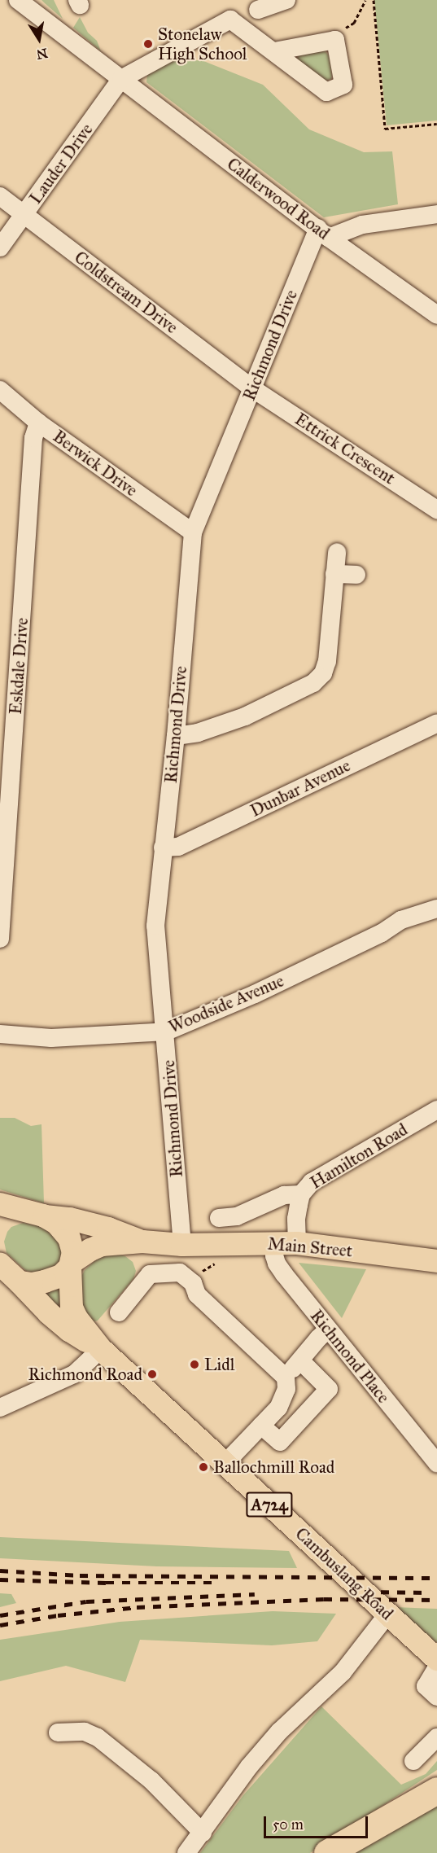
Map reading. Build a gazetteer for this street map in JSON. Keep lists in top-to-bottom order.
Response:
{
  "streets": {
    "main road": ["Main Street", "A724", "Cambuslang Road"],
    "street": [
      "Lauder Drive",
      "Calderwood Road",
      "Coldstream Drive",
      "Richmond Drive",
      "Ettrick Crescent",
      "Berwick Drive",
      "Eskdale Drive",
      "Dunbar Avenue",
      "Woodside Avenue",
      "Hamilton Road",
      "Richmond Place"
    ]
  },
  "crossings": [
    ["Lauder Drive", "Calderwood Road"],
    ["Lauder Drive", "Coldstream Drive"],
    ["Calderwood Road", "Richmond Drive"],
    ["Coldstream Drive", "Richmond Drive"],
    ["Coldstream Drive", "Ettrick Crescent"],
    ["Richmond Drive", "Ettrick Crescent"],
    ["Richmond Drive", "Berwick Drive"],
    ["Richmond Drive", "Dunbar Avenue"],
    ["Richmond Drive", "Woodside Avenue"],
    ["Richmond Drive", "Main Street"],
    ["Berwick Drive", "Eskdale Drive"],
    ["Hamilton Road", "Main Street"],
    ["Hamilton Road", "Richmond Place"],
    ["Main Street", "Richmond Place"],
    ["A724", "Cambuslang Road"]
  ],
  "places": [
    "Stonelaw High School",
    "Lidl",
    "Richmond Road",
    "Ballochmill Road"
  ],
  "scale_bar": "50 m",
  "north": "bottom"
}
